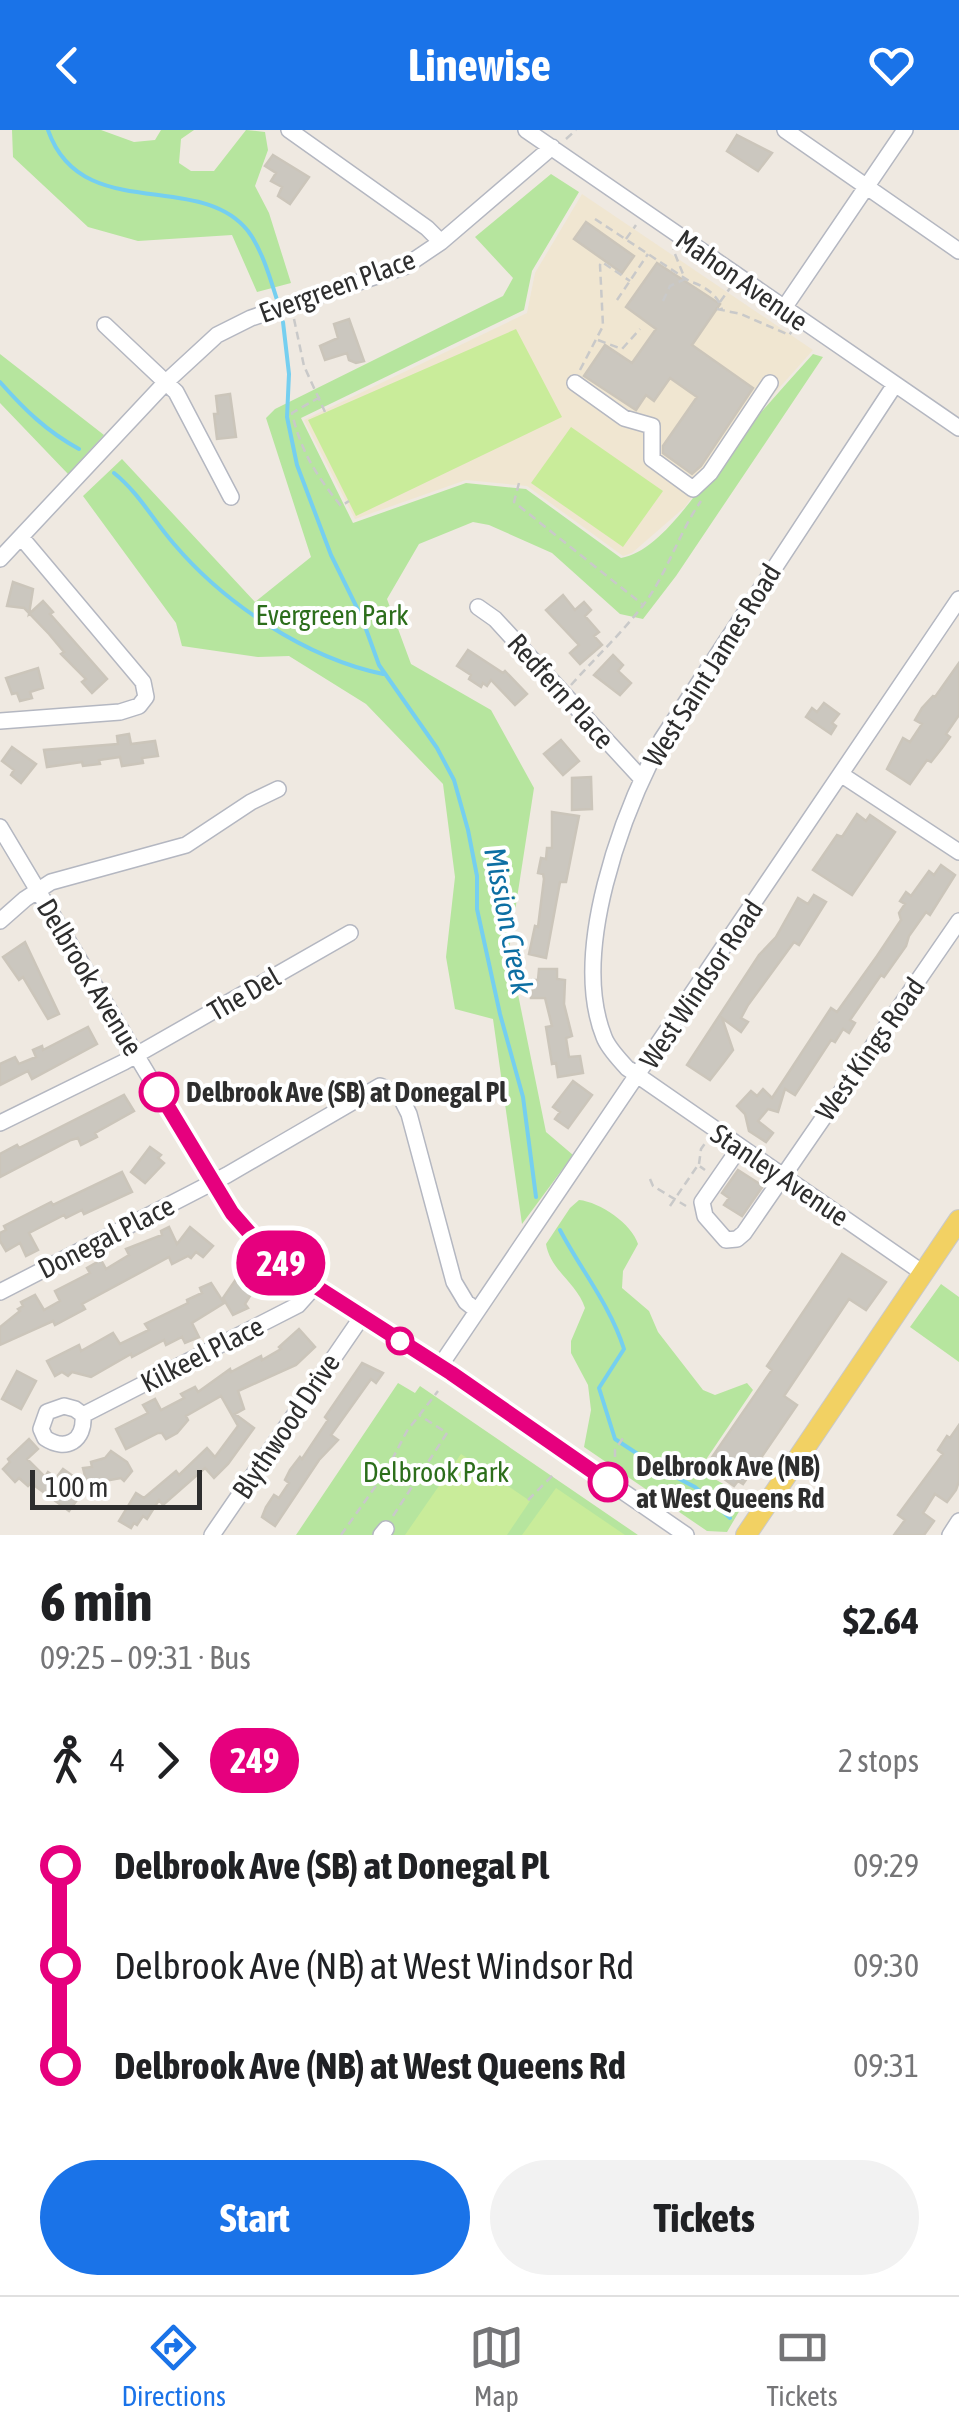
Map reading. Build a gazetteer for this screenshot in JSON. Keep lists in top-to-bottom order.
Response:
{
  "streets": {
    "street": [
      "Mahon Avenue",
      "Evergreen Place",
      "West Saint James Road",
      "Redfern Place",
      "Delbrook Avenue",
      "West Windsor Road",
      "The Del",
      "West Kings Road",
      "Stanley Avenue",
      "Donegal Place",
      "Kilkeel Place",
      "Blythwood Drive"
    ]
  },
  "crossings": [
    ["Mahon Avenue", "Evergreen Place"],
    ["Mahon Avenue", "West Saint James Road"],
    ["West Saint James Road", "Redfern Place"],
    ["West Saint James Road", "West Windsor Road"],
    ["West Saint James Road", "Stanley Avenue"],
    ["Delbrook Avenue", "West Windsor Road"],
    ["Delbrook Avenue", "The Del"],
    ["Delbrook Avenue", "Donegal Place"],
    ["Delbrook Avenue", "Kilkeel Place"],
    ["Delbrook Avenue", "Blythwood Drive"],
    ["West Windsor Road", "Stanley Avenue"],
    ["West Windsor Road", "Donegal Place"],
    ["West Kings Road", "Stanley Avenue"]
  ],
  "water": ["Mission Creek"],
  "parks": ["Evergreen Park", "Delbrook Park"],
  "places": ["Delbrook Ave (SB) at Donegal Pl", "Delbrook Ave (NB) at West Queens Rd"],
  "lines": ["bus line 249"],
  "scale_bar": "100 m",
  "page": {
    "header": "Linewise",
    "on_map": "249",
    "scale": "100 m",
    "heading": ["6 min", "09:25 – 09:31 · Bus", "$2.64"],
    "legs": ["4", "249", "2 stops"],
    "list": [
      {
        "name": "Delbrook Ave (SB) at Donegal Pl",
        "value": "09:29"
      },
      {
        "name": "Delbrook Ave (NB) at West Windsor Rd",
        "value": "09:30"
      },
      {
        "name": "Delbrook Ave (NB) at West Queens Rd",
        "value": "09:31"
      }
    ],
    "buttons": ["Start", "Tickets"],
    "tabs": ["Directions", "Map", "Tickets"]
  }
}
